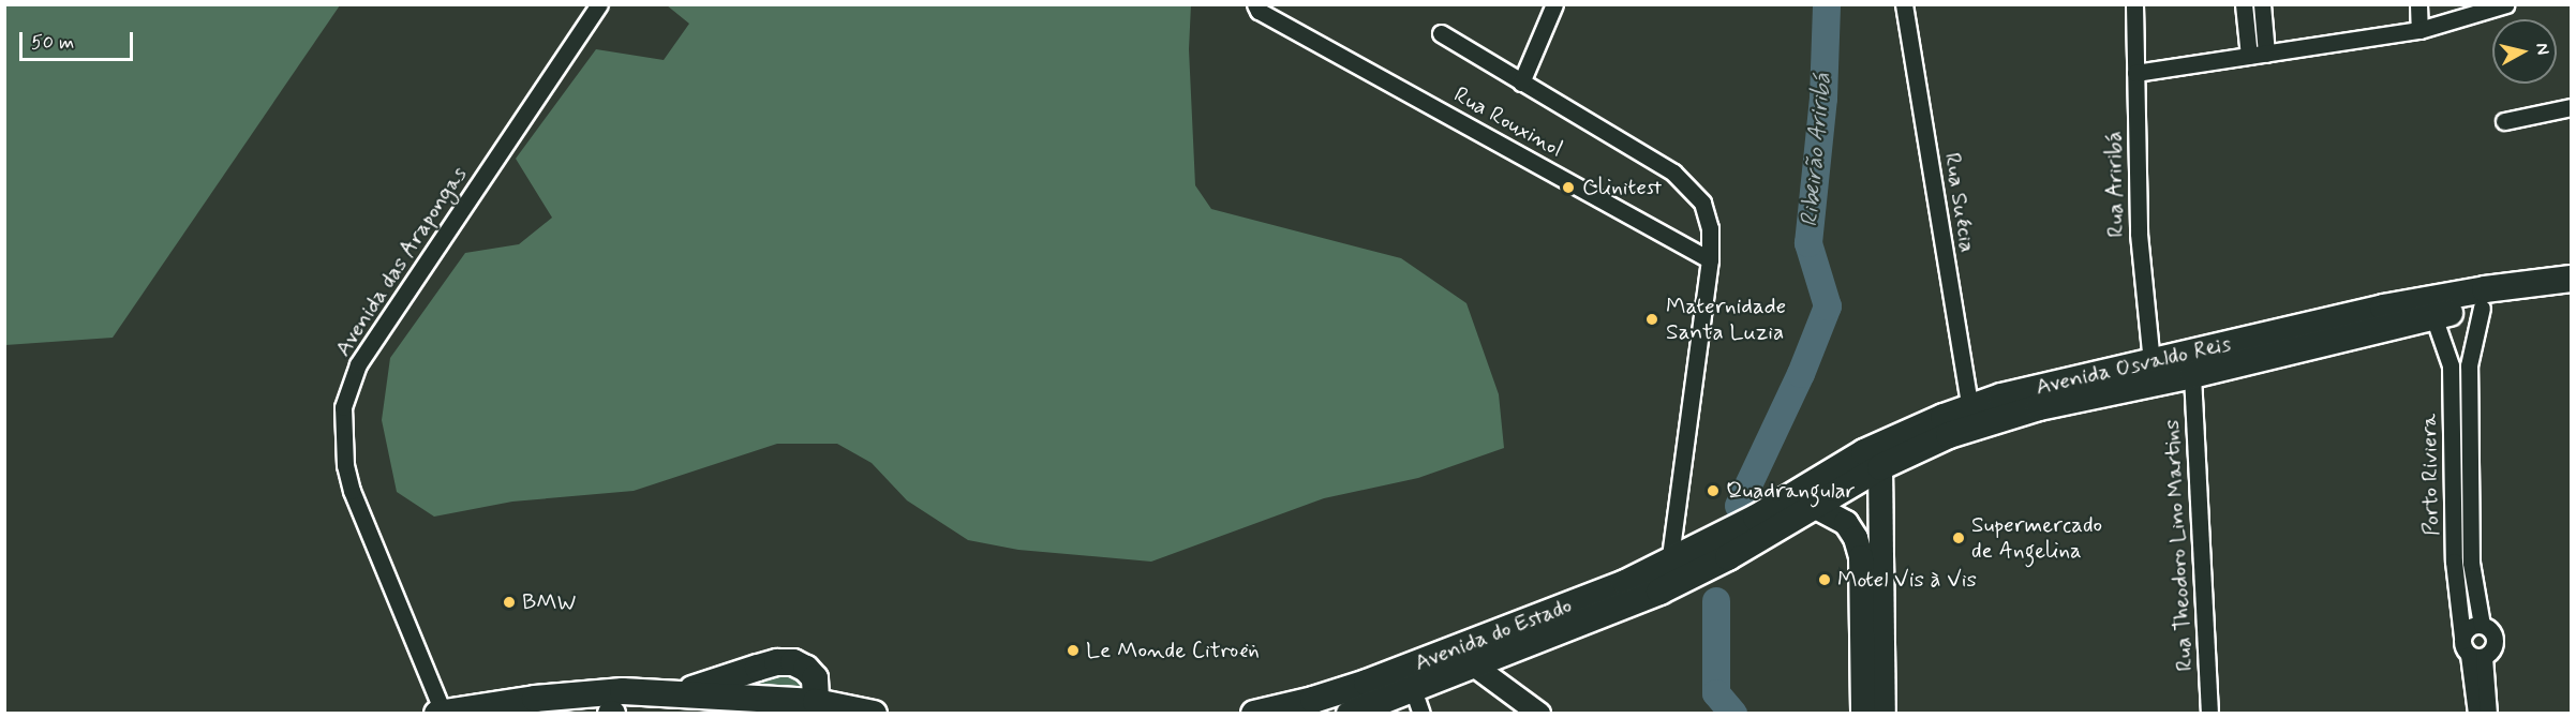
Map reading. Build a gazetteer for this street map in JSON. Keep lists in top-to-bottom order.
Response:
{
  "streets": {
    "main road": ["Avenida Osvaldo Reis", "Avenida do Estado"],
    "street": [
      "Rua Rouxinol",
      "Rua Ariribá",
      "Rua Suécia",
      "Avenida das Arapongas",
      "Porto Riviera",
      "Rua Theodoro Lino Martins"
    ]
  },
  "crossings": [
    ["Rua Ariribá", "Avenida Osvaldo Reis"],
    ["Rua Suécia", "Avenida Osvaldo Reis"],
    ["Avenida Osvaldo Reis", "Porto Riviera"],
    ["Avenida Osvaldo Reis", "Rua Theodoro Lino Martins"],
    ["Avenida Osvaldo Reis", "Avenida do Estado"]
  ],
  "water": ["Ribeirão Ariribá"],
  "places": [
    "Clinitest",
    "Maternidade Santa Luzia",
    "Quadrangular",
    "Supermercado de Angelina",
    "Motel Vis à Vis",
    "BMW",
    "Le Monde Citroën"
  ],
  "scale_bar": "50 m",
  "north": "right"
}
